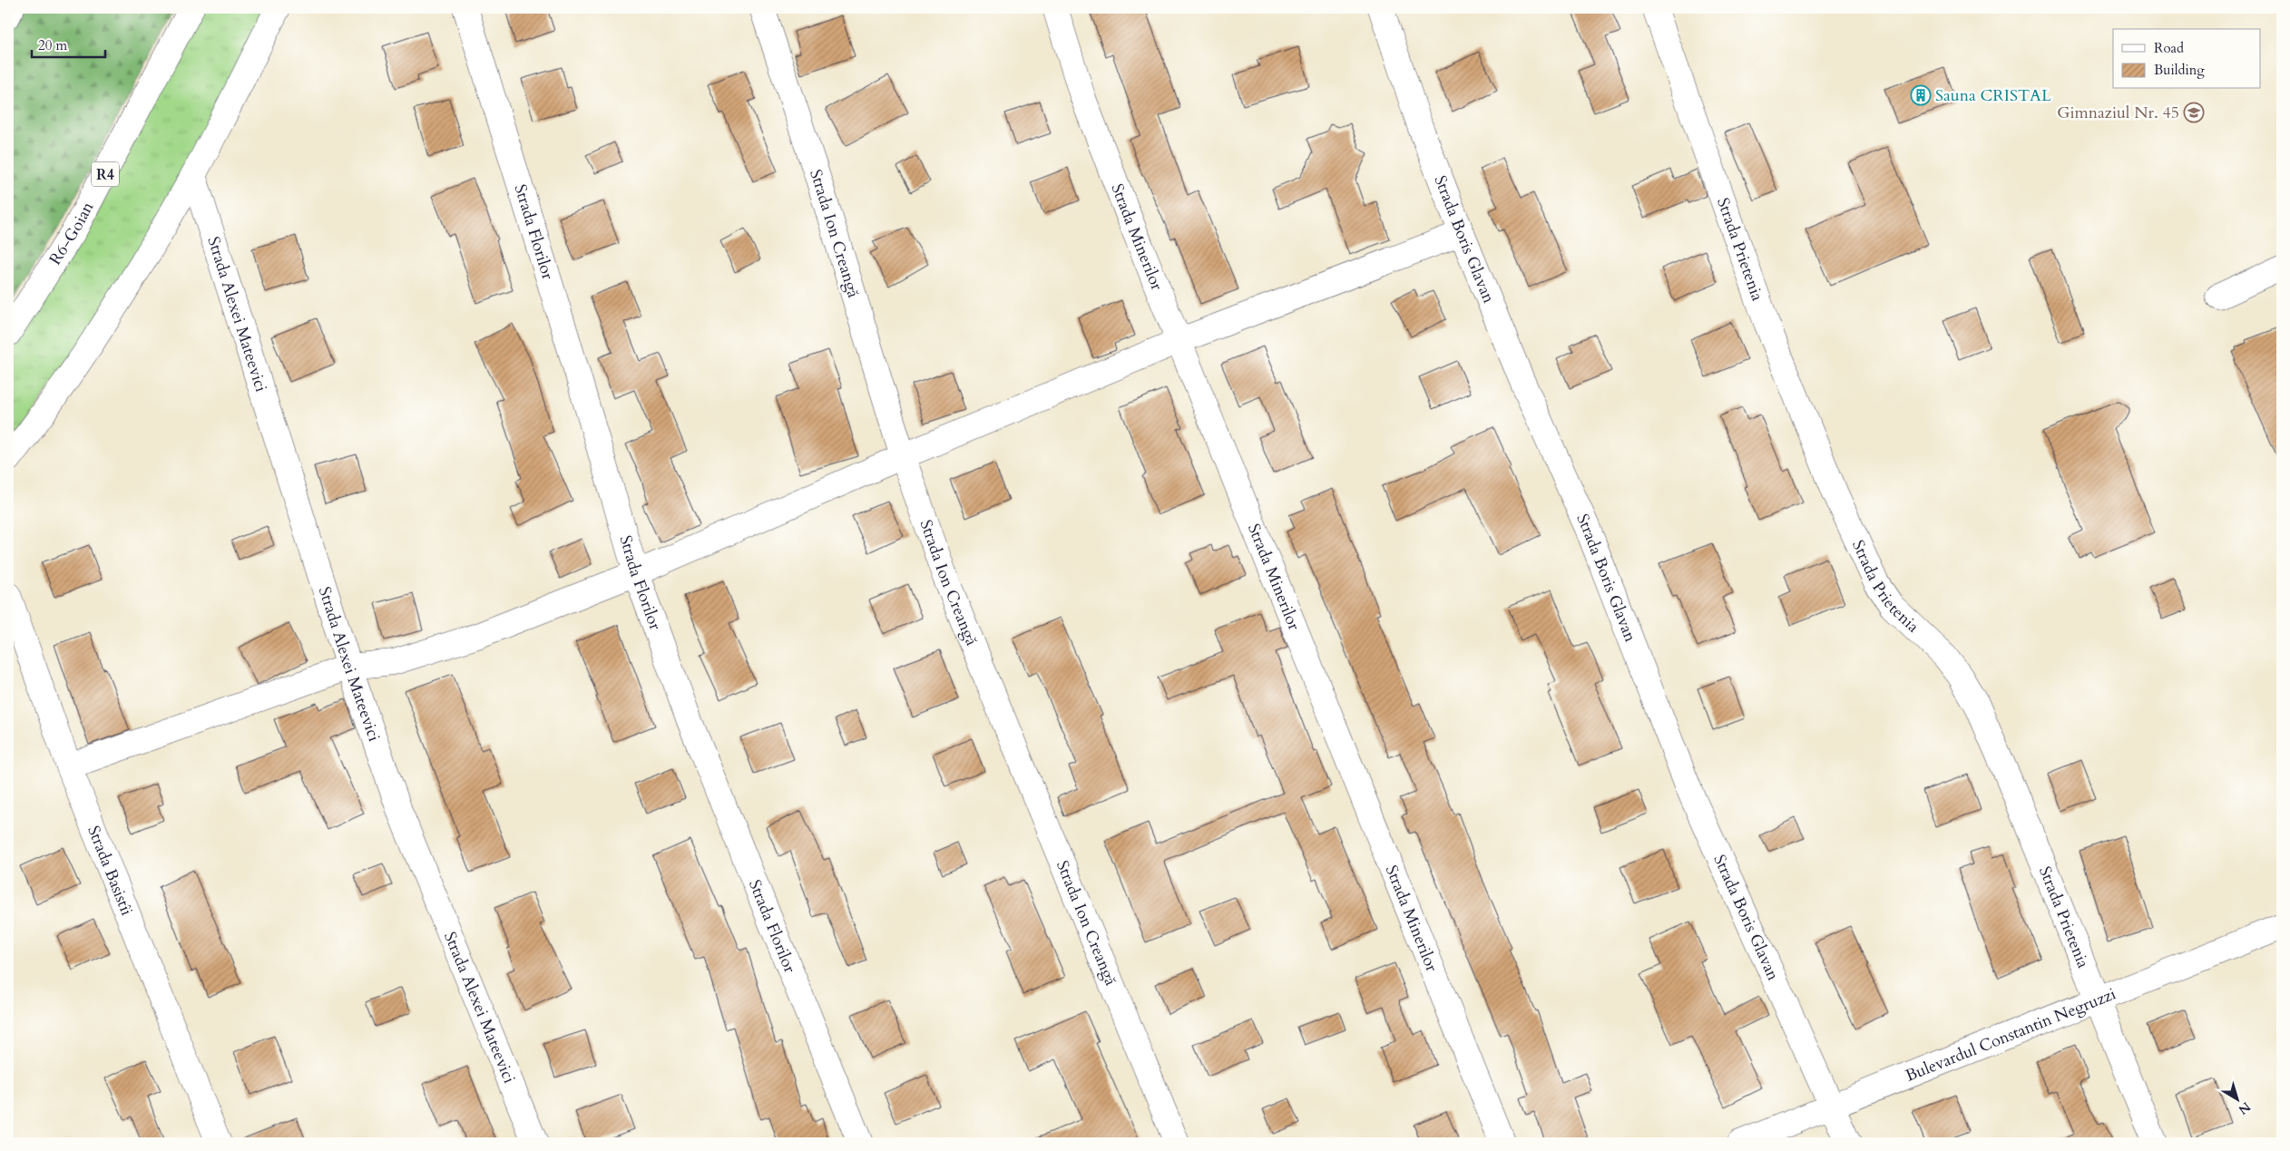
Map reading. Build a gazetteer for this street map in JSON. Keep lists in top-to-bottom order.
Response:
{
  "streets": {
    "main road": [
      "R4",
      "Strada Florilor",
      "R6-Goian",
      "Strada Ion Creangă",
      "Strada Minerilor",
      "Strada Boris Glavan",
      "Strada Prietenia",
      "Strada Alexei Mateevici",
      "Strada Basistîi",
      "Bulevardul Constantin Negruzzi"
    ]
  },
  "crossings": [
    ["Strada Boris Glavan", "Bulevardul Constantin Negruzzi"],
    ["Strada Prietenia", "Bulevardul Constantin Negruzzi"]
  ],
  "places": {
    "building": ["Sauna CRISTAL"],
    "school or university": ["Gimnaziul Nr. 45"]
  },
  "legend": ["Road", "Building"],
  "scale_bar": "20 m",
  "north": "bottom right"
}
